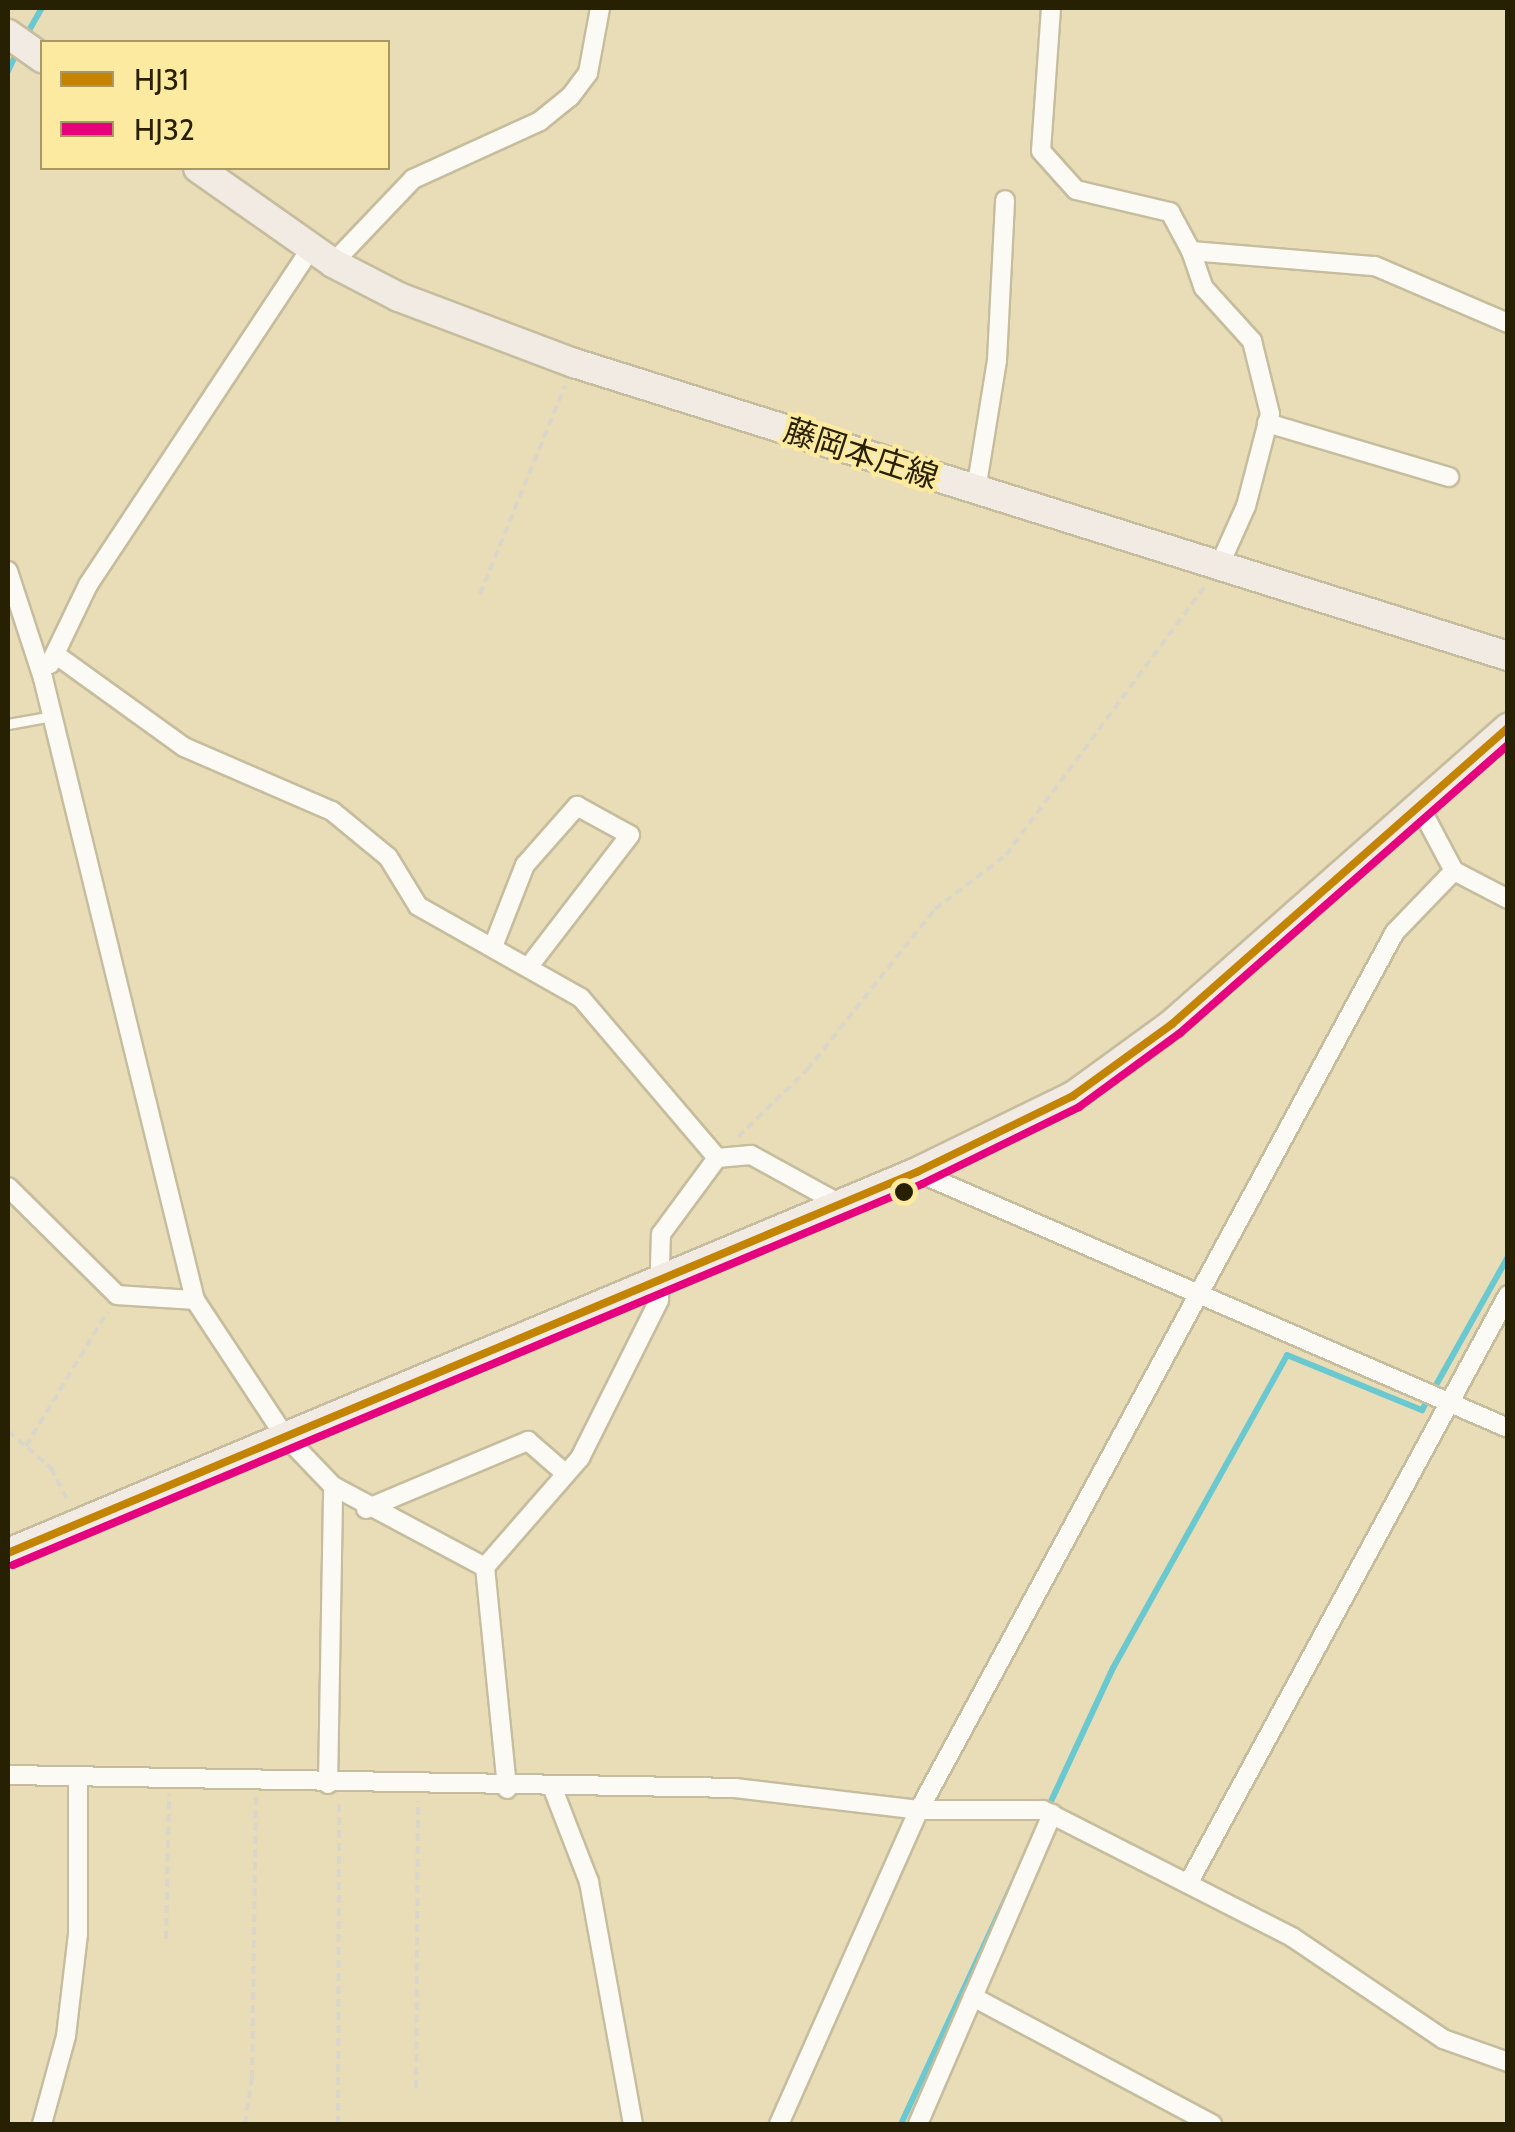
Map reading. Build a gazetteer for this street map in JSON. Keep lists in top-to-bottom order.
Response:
{
  "streets": {
    "main road": ["藤岡本庄線"]
  },
  "lines": ["transit line HJ31", "transit line HJ32"],
  "legend": ["HJ31", "HJ32"]
}
